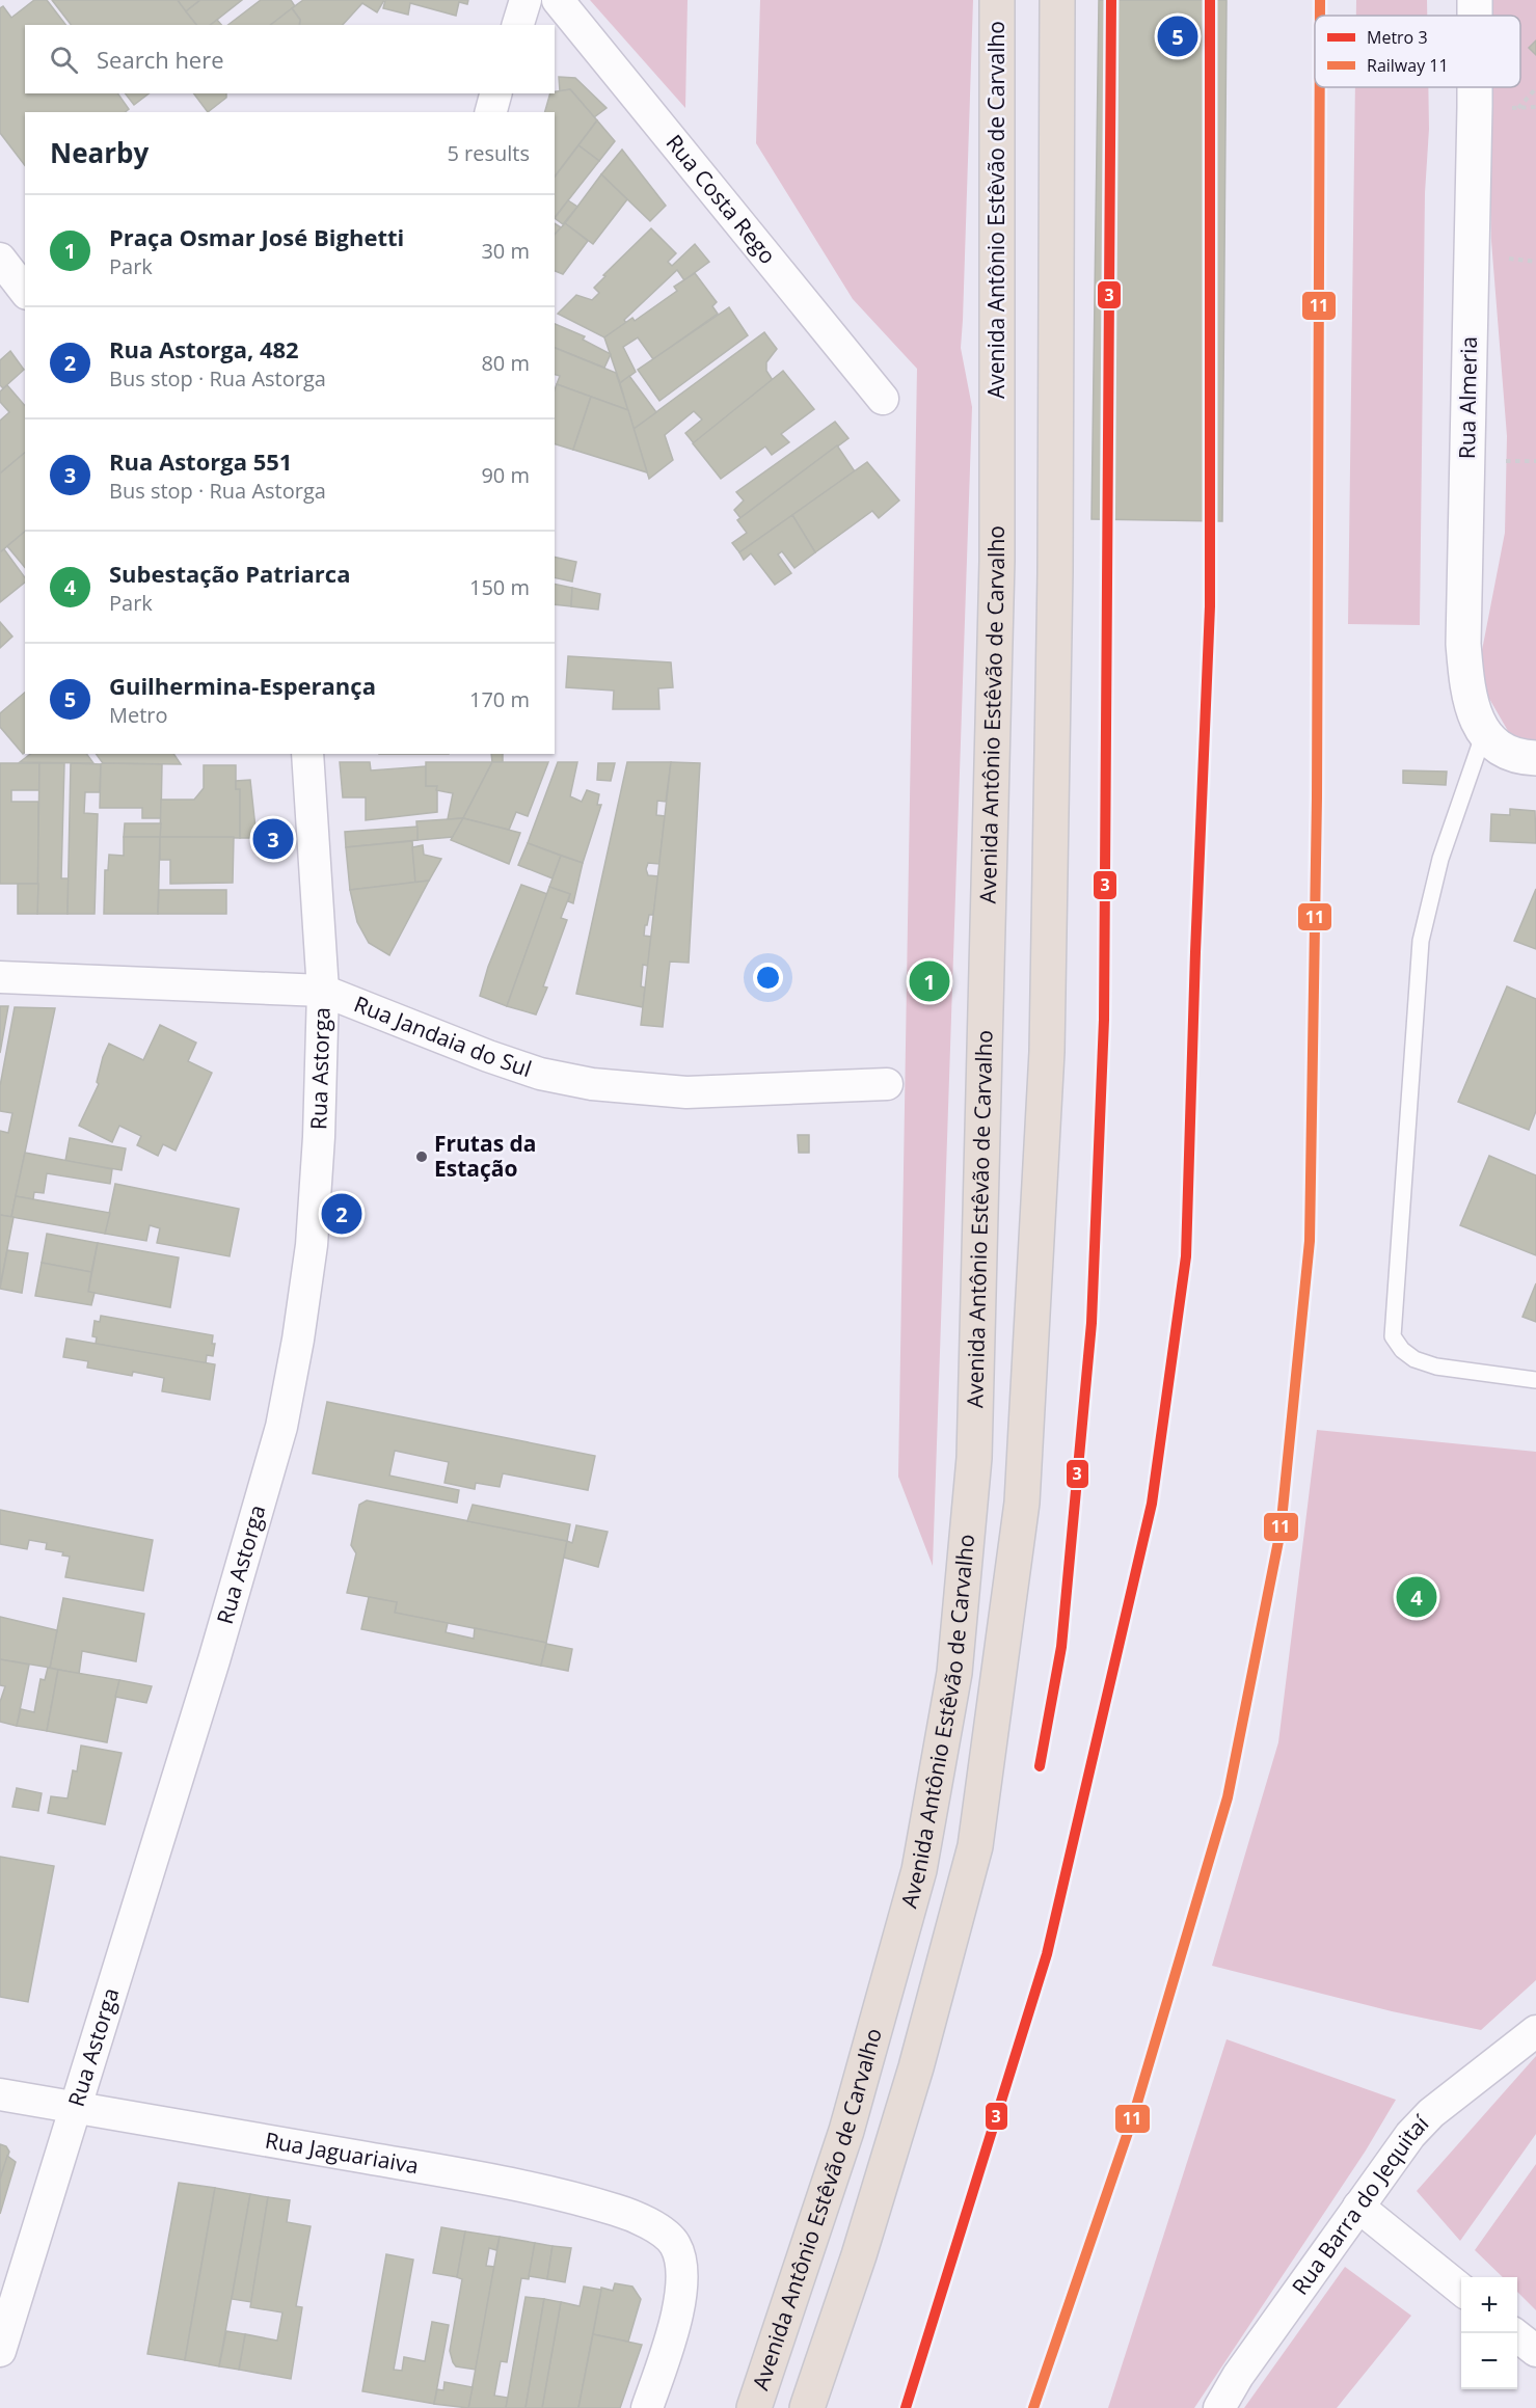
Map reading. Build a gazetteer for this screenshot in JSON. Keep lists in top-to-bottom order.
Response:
{
  "streets": {
    "highway": ["Avenida Antônio Estêvão de Carvalho"],
    "street": [
      "Rua Costa Rego",
      "Rua Almeria",
      "Rua Jandaia do Sul",
      "Rua Astorga",
      "Rua Jaguariaiva",
      "Rua Barra do Jequitaí"
    ]
  },
  "crossings": [
    ["Rua Jandaia do Sul", "Rua Astorga"],
    ["Rua Astorga", "Rua Jaguariaiva"]
  ],
  "places": ["Frutas da Estação"],
  "lines": ["metro line 3", "rail line 11"],
  "legend": ["Metro 3", "Railway 11"],
  "page": {
    "pins": [
      "5",
      "3",
      "1",
      "2",
      "4"
    ],
    "search": "Search here",
    "heading": ["Nearby", "5 results"],
    "list": [
      {
        "mark": "1",
        "name": "Praça Osmar José Bighetti",
        "note": "Park",
        "value": "30 m"
      },
      {
        "mark": "2",
        "name": "Rua Astorga, 482",
        "note": "Bus stop · Rua Astorga",
        "value": "80 m"
      },
      {
        "mark": "3",
        "name": "Rua Astorga 551",
        "note": "Bus stop · Rua Astorga",
        "value": "90 m"
      },
      {
        "mark": "4",
        "name": "Subestação Patriarca",
        "note": "Park",
        "value": "150 m"
      },
      {
        "mark": "5",
        "name": "Guilhermina-Esperança",
        "note": "Metro",
        "value": "170 m"
      }
    ],
    "map_buttons": ["+", "−"]
  }
}
